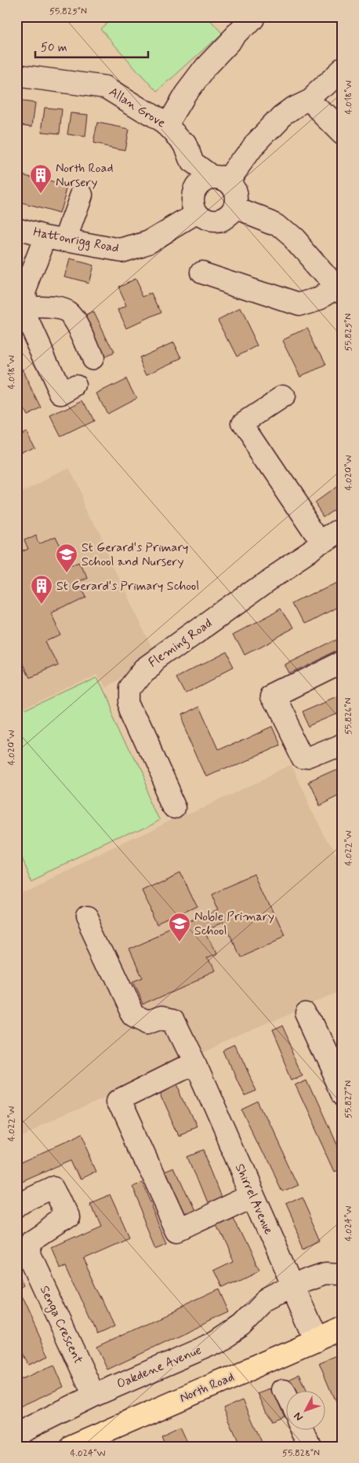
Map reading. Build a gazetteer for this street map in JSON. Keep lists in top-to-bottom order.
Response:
{
  "streets": {
    "main road": ["North Road"],
    "street": [
      "Allan Grove",
      "Hattonrigg Road",
      "Fleming Road",
      "Shirrel Avenue",
      "Senga Crescent",
      "Oakdene Avenue"
    ]
  },
  "crossings": [
    ["Allan Grove", "Hattonrigg Road"],
    ["Shirrel Avenue", "Oakdene Avenue"],
    ["Shirrel Avenue", "North Road"],
    ["Senga Crescent", "Oakdene Avenue"]
  ],
  "places": {
    "building": ["North Road Nursery", "St Gerard's Primary School"],
    "school or university": ["St Gerard's Primary School and Nursery", "Noble Primary School"]
  },
  "scale_bar": "50 m",
  "north": "bottom left",
  "coordinates": [
    "55.825°N",
    "4.018°W",
    "4.020°W",
    "55.826°N",
    "4.022°W",
    "55.827°N",
    "4.024°W",
    "55.828°N"
  ]
}
